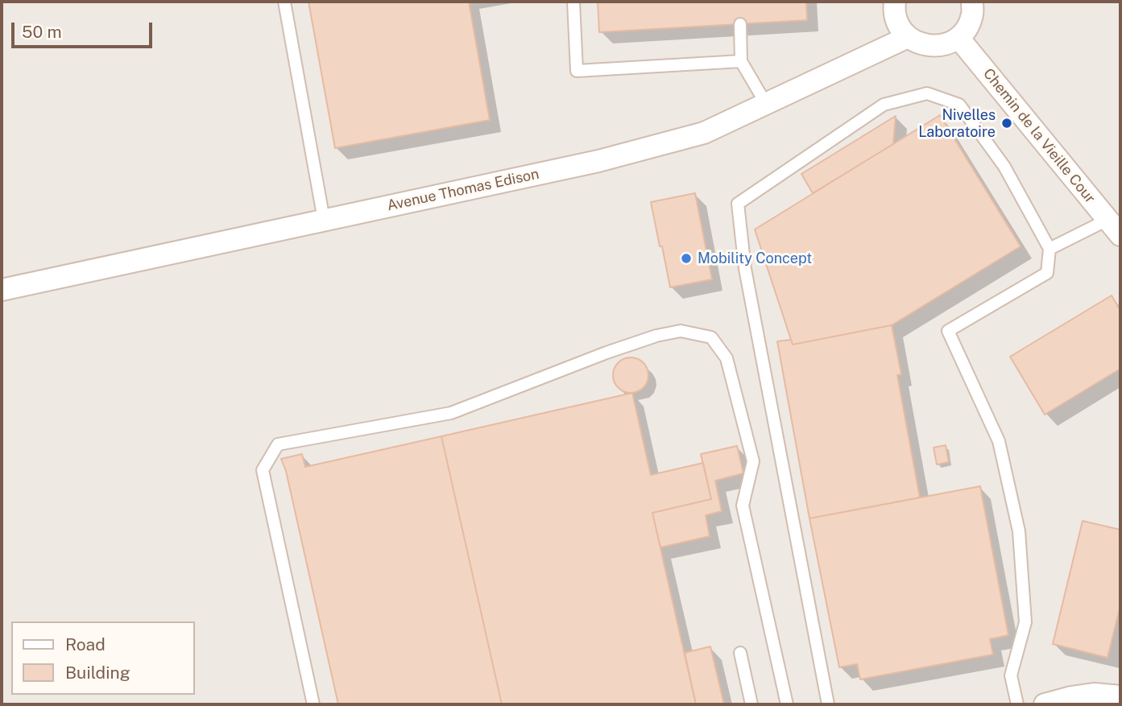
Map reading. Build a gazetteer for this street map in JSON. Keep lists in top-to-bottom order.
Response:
{
  "streets": {
    "street": ["Chemin de la Vieille Cour", "Avenue Thomas Edison"]
  },
  "places": ["Nivelles Laboratoire", "Mobility Concept"],
  "legend": ["Road", "Building"],
  "scale_bar": "50 m"
}
